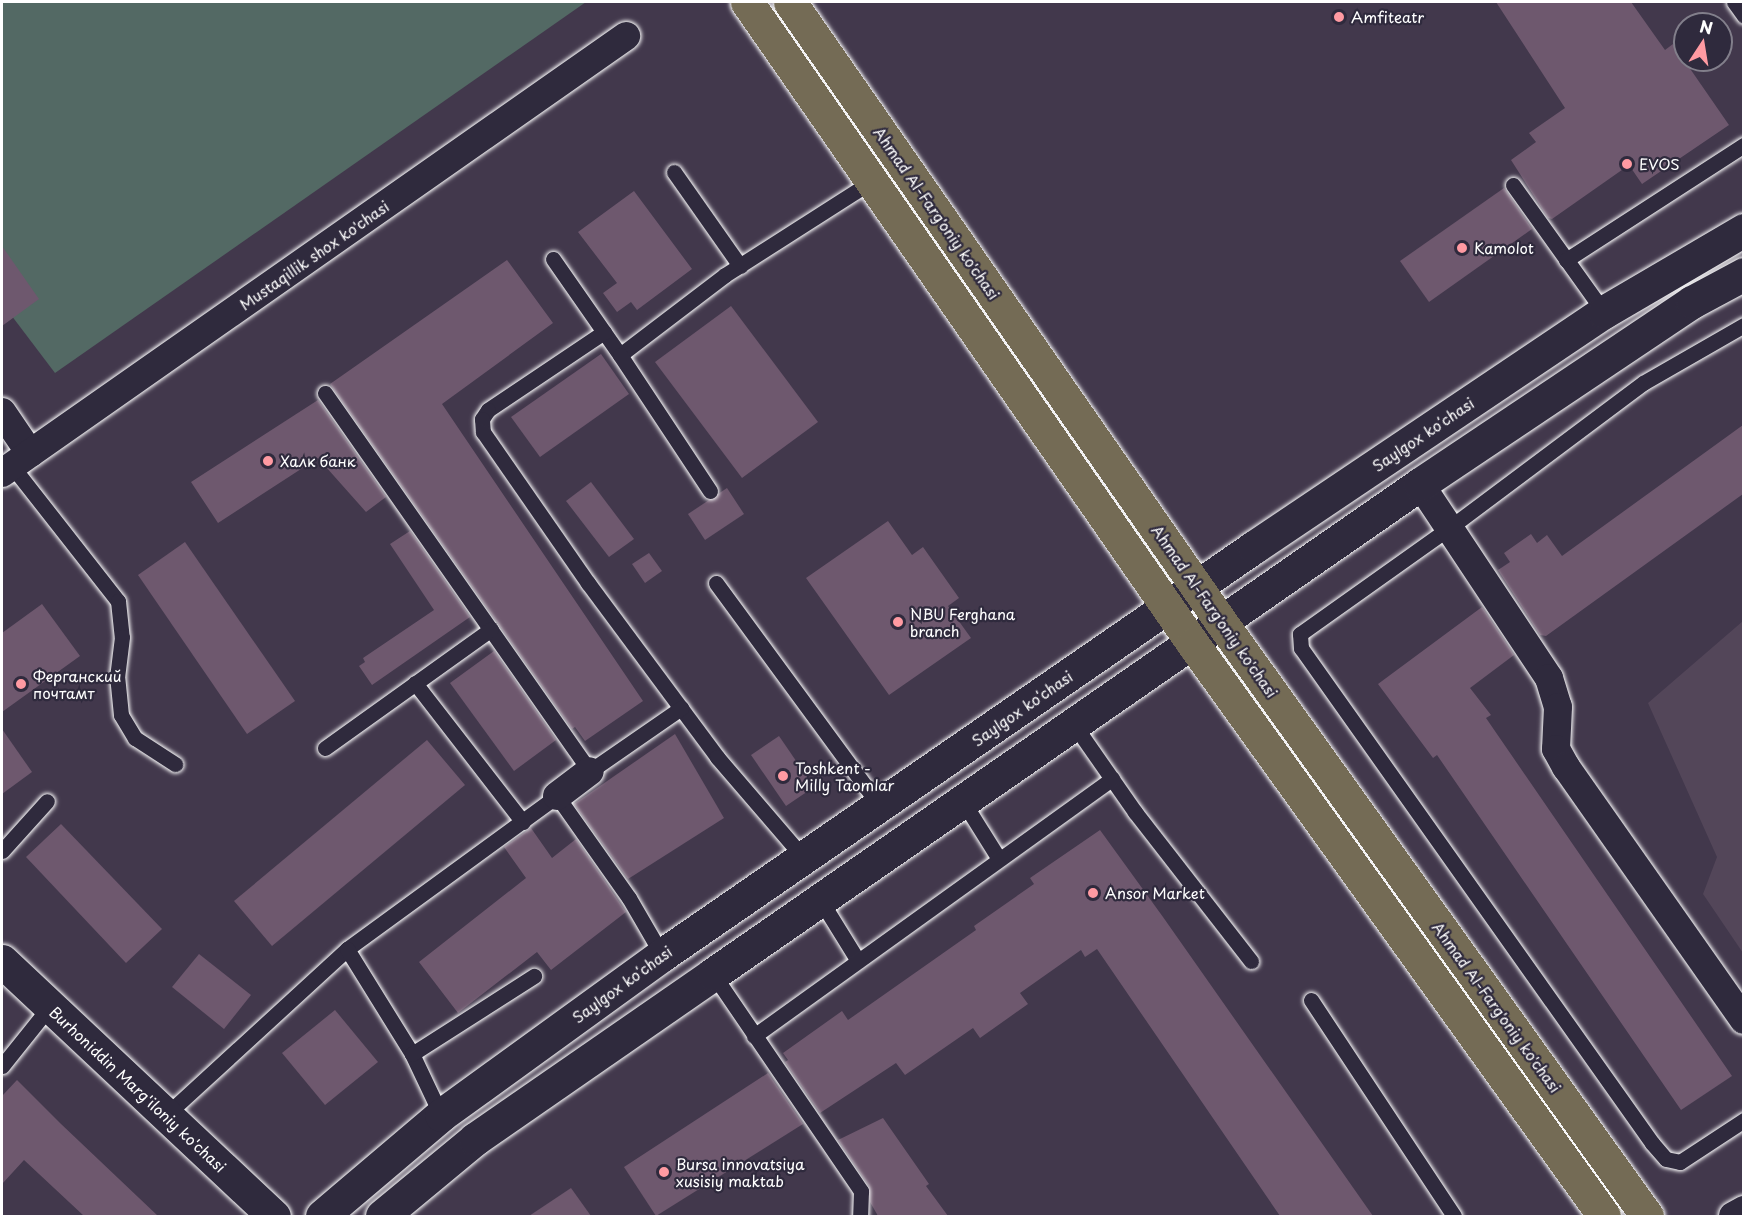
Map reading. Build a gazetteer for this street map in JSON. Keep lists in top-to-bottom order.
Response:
{
  "streets": {
    "main road": ["Ahmad Al-Farg'oniy ko'chasi", "Saylgox koʻchasi", "Burhoniddin Marg'iloniy ko'chasi"],
    "street": ["Mustaqillik shox ko'chasi"]
  },
  "crossings": [
    ["Ahmad Al-Farg'oniy ko'chasi", "Saylgox koʻchasi"]
  ],
  "places": [
    "Amfiteatr",
    "EVOS",
    "Kamolot",
    "Халк банк",
    "NBU Ferghana branch",
    "Ферганский почтамт",
    "Toshkent - Milly Taomlar",
    "Ansor Market",
    "Bursa innovatsiya xusisiy maktab"
  ],
  "north": "top"
}
